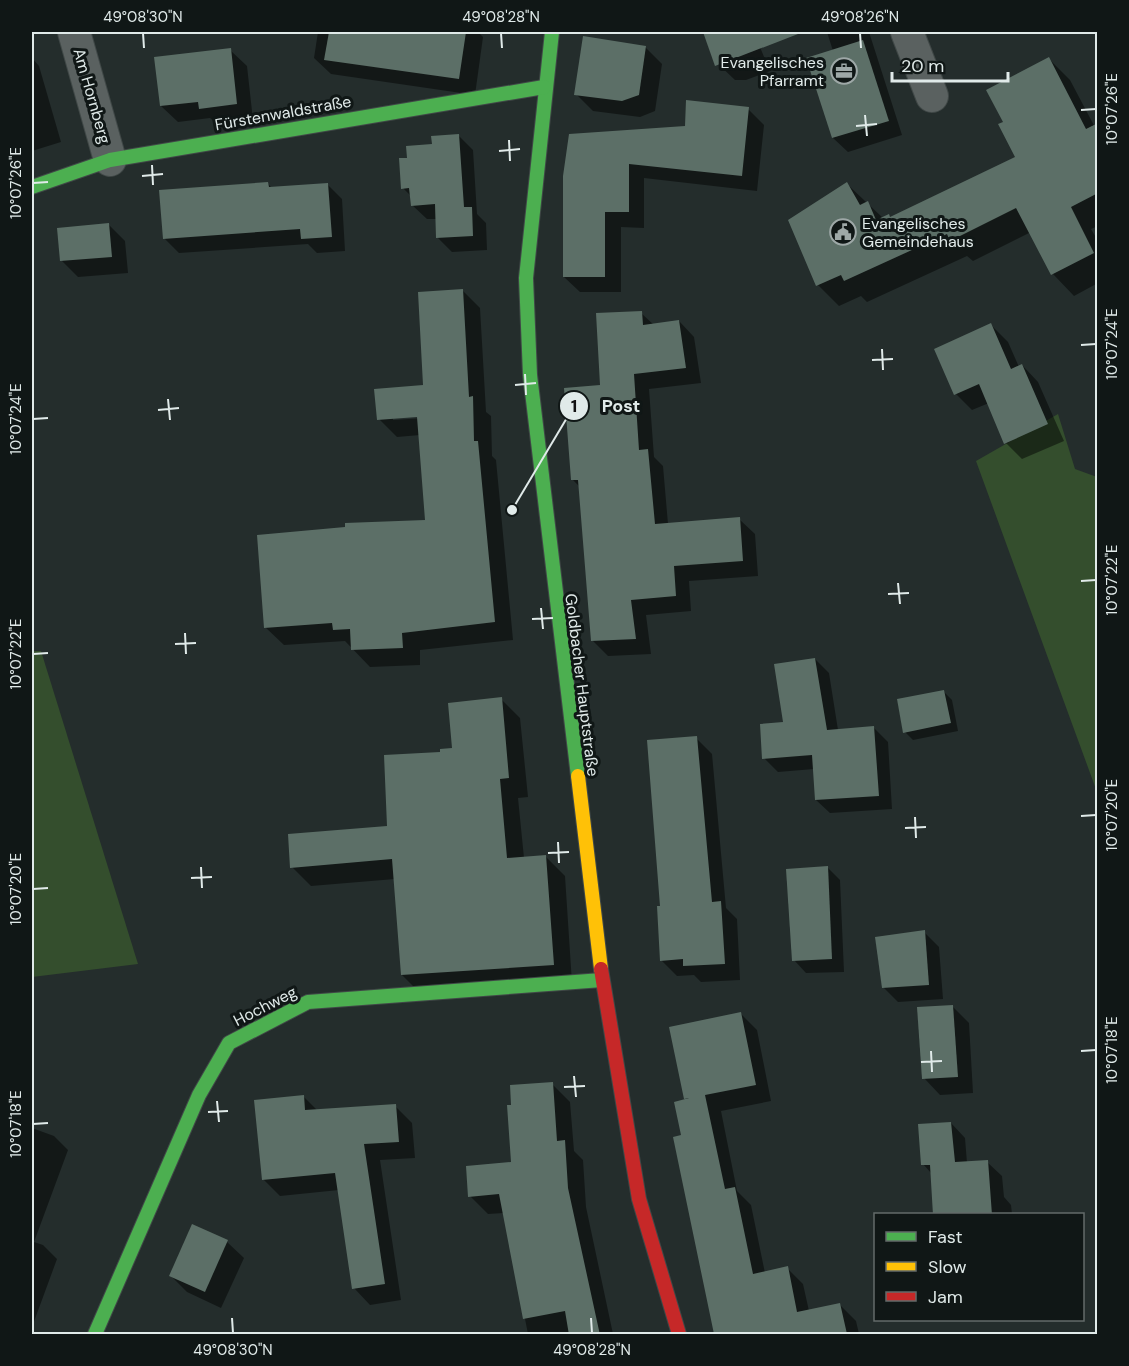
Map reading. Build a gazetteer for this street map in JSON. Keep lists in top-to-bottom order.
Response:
{
  "streets": {
    "street": [
      "Am Hornberg",
      "Fürstenwaldstraße",
      "Goldbacher Hauptstraße",
      "Hochweg"
    ]
  },
  "crossings": [
    ["Am Hornberg", "Fürstenwaldstraße"],
    ["Fürstenwaldstraße", "Goldbacher Hauptstraße"],
    ["Goldbacher Hauptstraße", "Hochweg"]
  ],
  "places": {
    "office": ["Evangelisches Pfarramt"],
    "public building": ["Evangelisches Gemeindehaus"],
    "other": ["Post"]
  },
  "legend": ["Fast", "Slow", "Jam"],
  "scale_bar": "20 m",
  "coordinates": [
    "49°08'30\"N",
    "49°08'28\"N",
    "49°08'26\"N",
    "10°07'26\"E",
    "10°07'24\"E",
    "10°07'22\"E",
    "10°07'20\"E",
    "10°07'18\"E"
  ]
}
